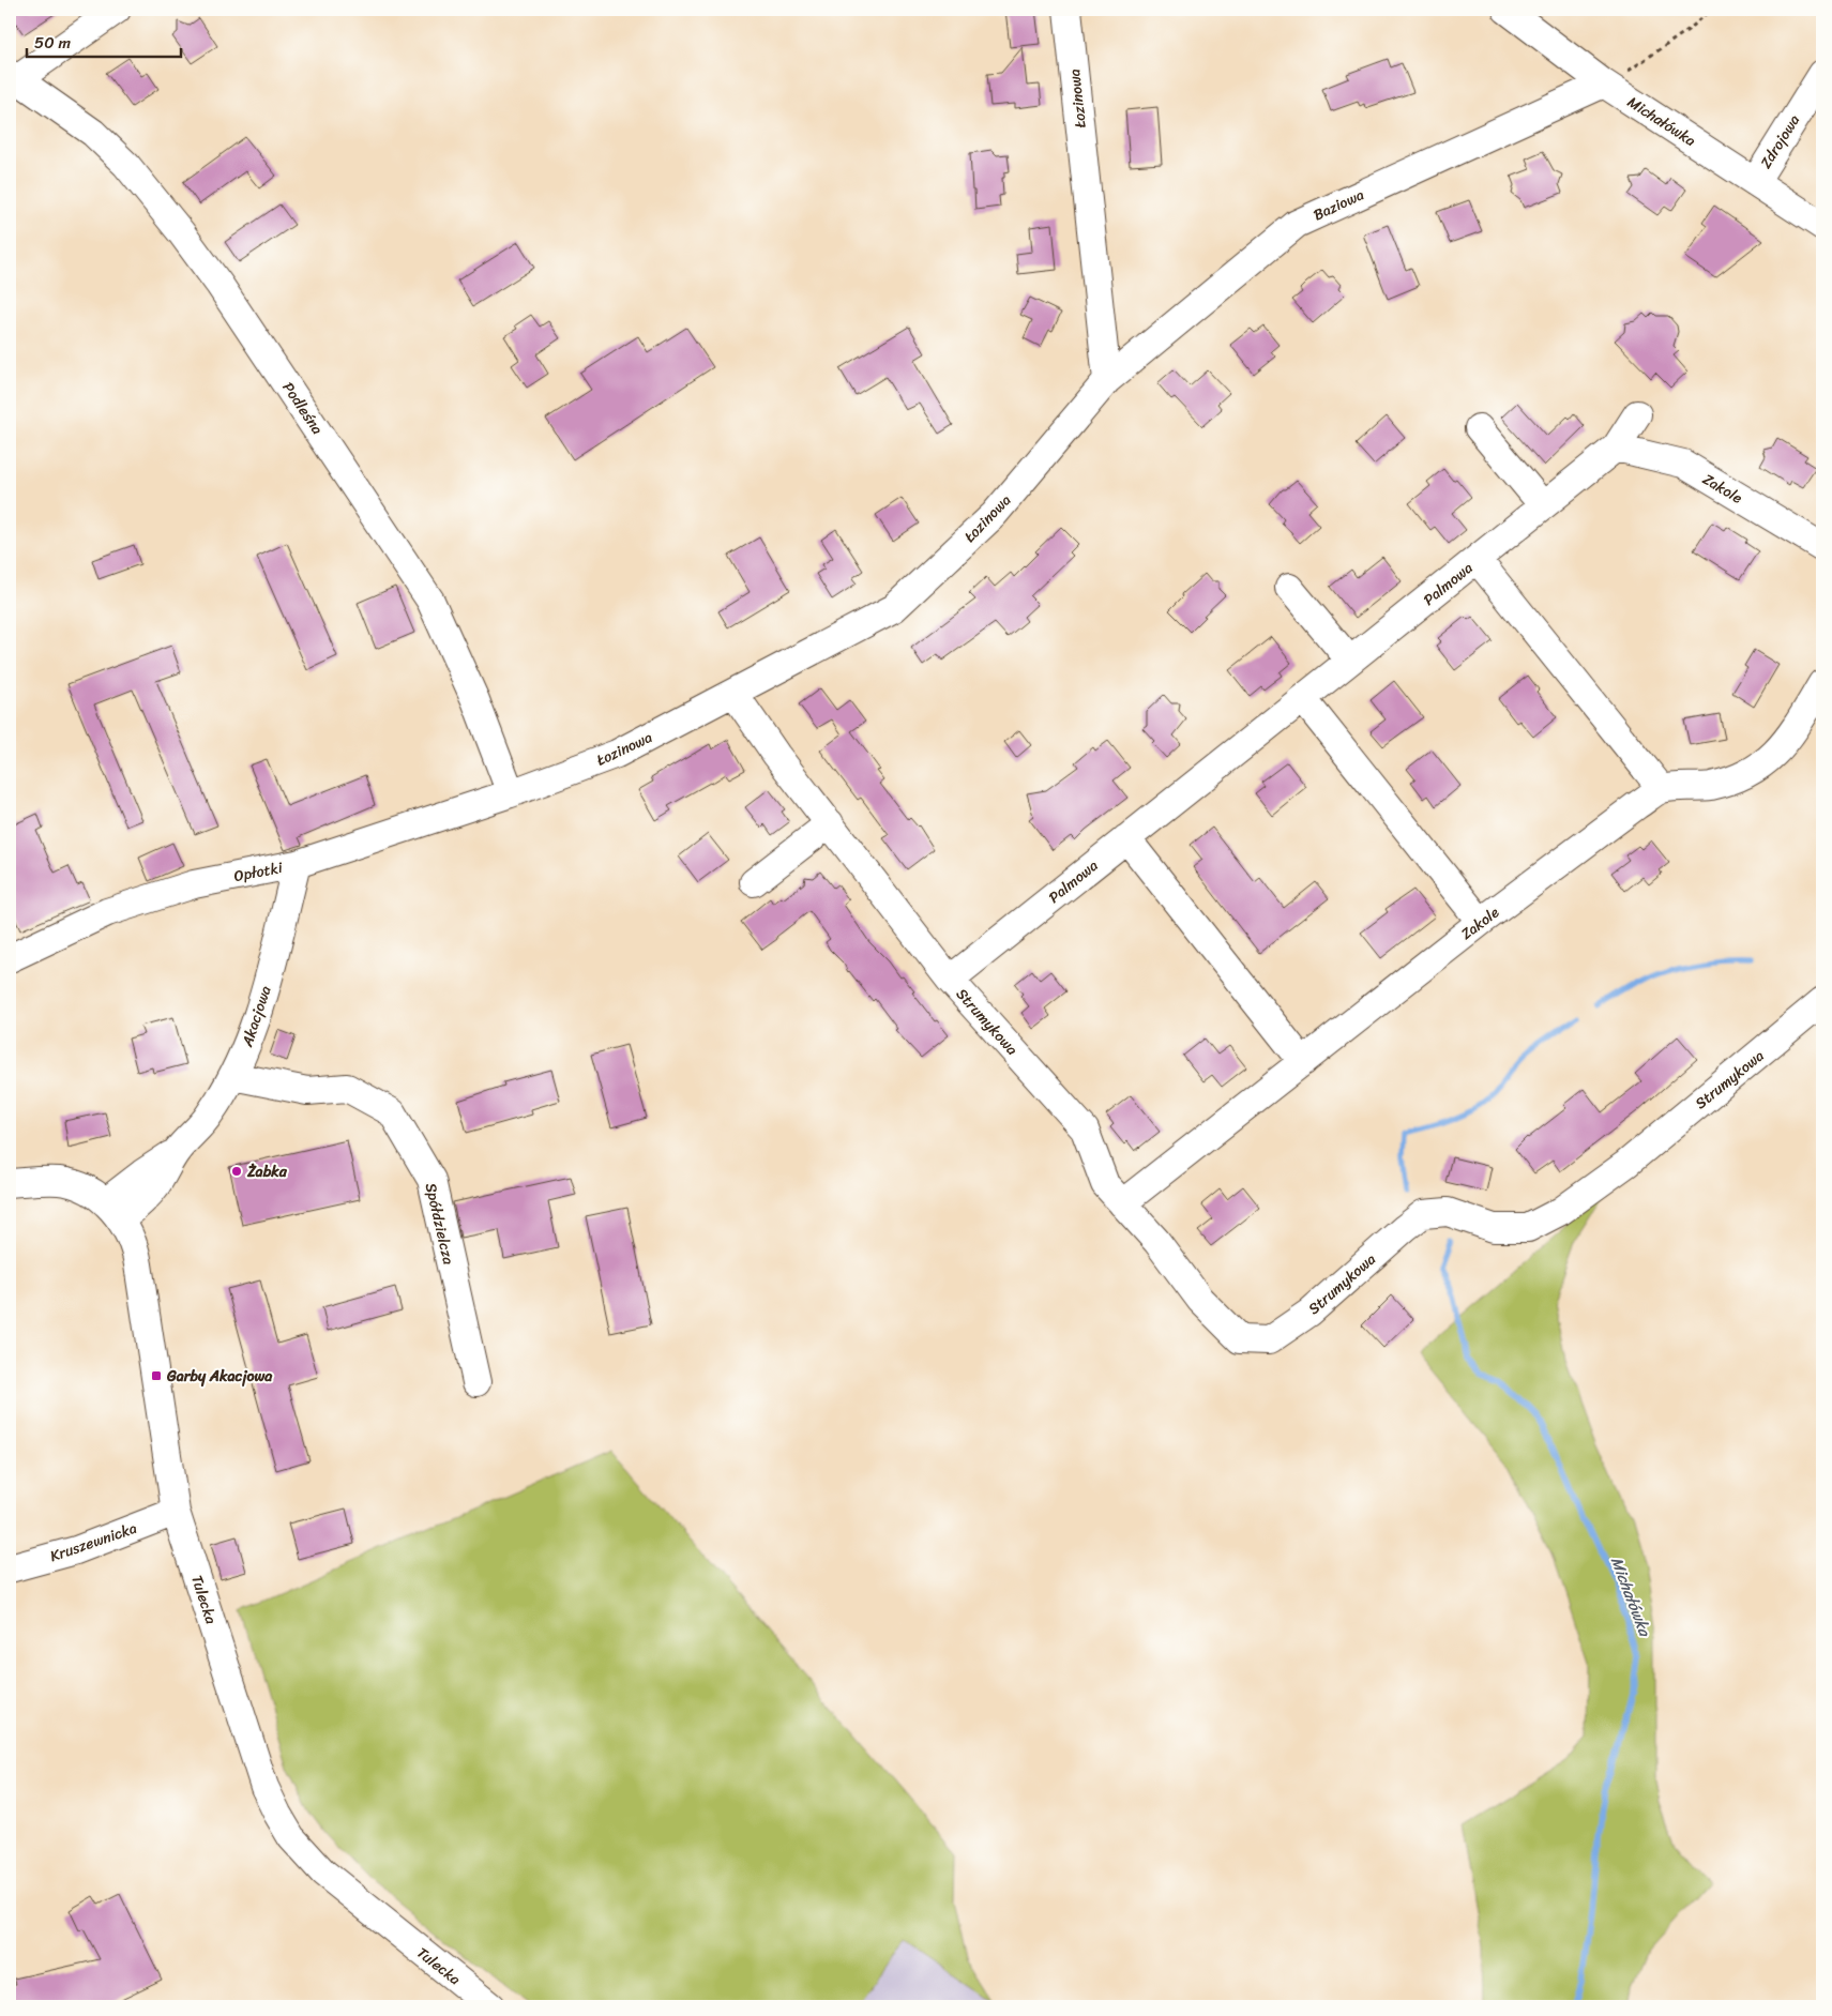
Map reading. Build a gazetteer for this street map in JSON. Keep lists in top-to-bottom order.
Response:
{
  "streets": {
    "street": [
      "Łozinowa",
      "Michałówka",
      "Zdrojowa",
      "Baziowa",
      "Podleśna",
      "Zakole",
      "Palmowa",
      "Opłotki",
      "Akacjowa",
      "Strumykowa",
      "Spółdzielcza",
      "Kruszewnicka",
      "Tulecka"
    ]
  },
  "crossings": [
    ["Łozinowa", "Baziowa"],
    ["Łozinowa", "Podleśna"],
    ["Łozinowa", "Opłotki"],
    ["Michałówka", "Zdrojowa"],
    ["Michałówka", "Baziowa"],
    ["Podleśna", "Opłotki"],
    ["Zakole", "Palmowa"],
    ["Zakole", "Strumykowa"],
    ["Palmowa", "Strumykowa"],
    ["Opłotki", "Akacjowa"],
    ["Akacjowa", "Spółdzielcza"],
    ["Akacjowa", "Tulecka"],
    ["Kruszewnicka", "Tulecka"]
  ],
  "water": ["Michałówka"],
  "places": {
    "other": ["Żabka"],
    "transit": ["Garby Akacjowa"]
  },
  "scale_bar": "50 m"
}
